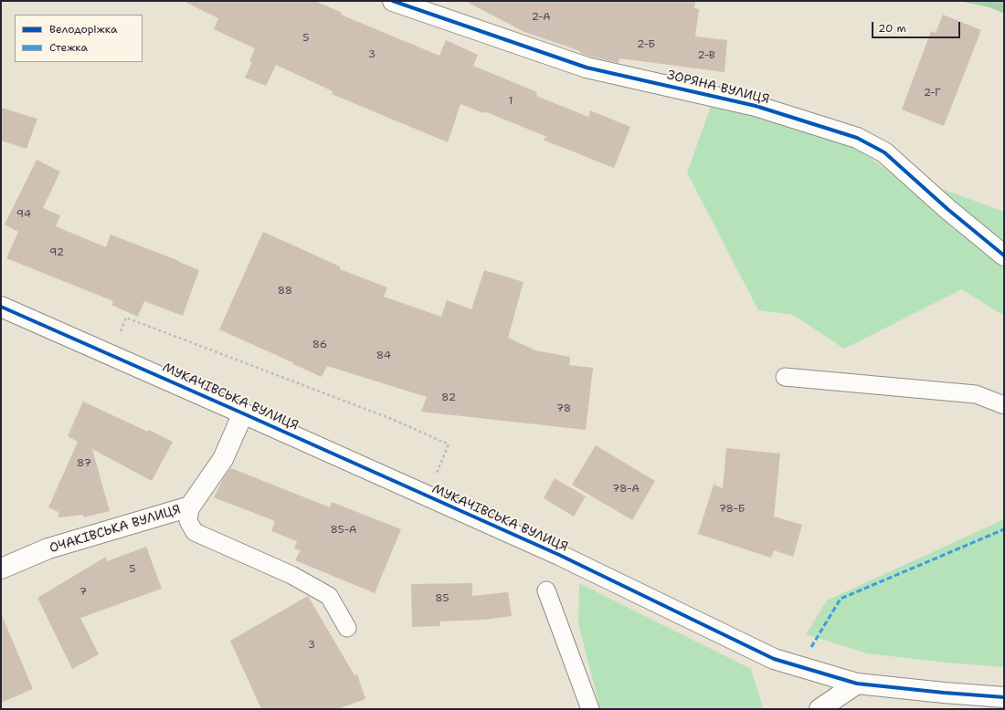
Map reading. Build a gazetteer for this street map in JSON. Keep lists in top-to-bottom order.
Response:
{
  "streets": {
    "street": ["ЗОРЯНА ВУЛИЦЯ", "МУКАЧІВСЬКА ВУЛИЦЯ", "ОЧАКІВСЬКА ВУЛИЦЯ"]
  },
  "crossings": [
    ["МУКАЧІВСЬКА ВУЛИЦЯ", "ОЧАКІВСЬКА ВУЛИЦЯ"]
  ],
  "house_numbers": [
    "2-А",
    "5",
    "2-Б",
    "3",
    "2-В",
    "2-Г",
    "1",
    "94",
    "92",
    "88",
    "86",
    "84",
    "82",
    "78",
    "87",
    "78-А",
    "78-Б",
    "85-А",
    "5",
    "7",
    "85",
    "3"
  ],
  "legend": ["Велодоріжка", "Стежка"],
  "scale_bar": "20 m"
}
